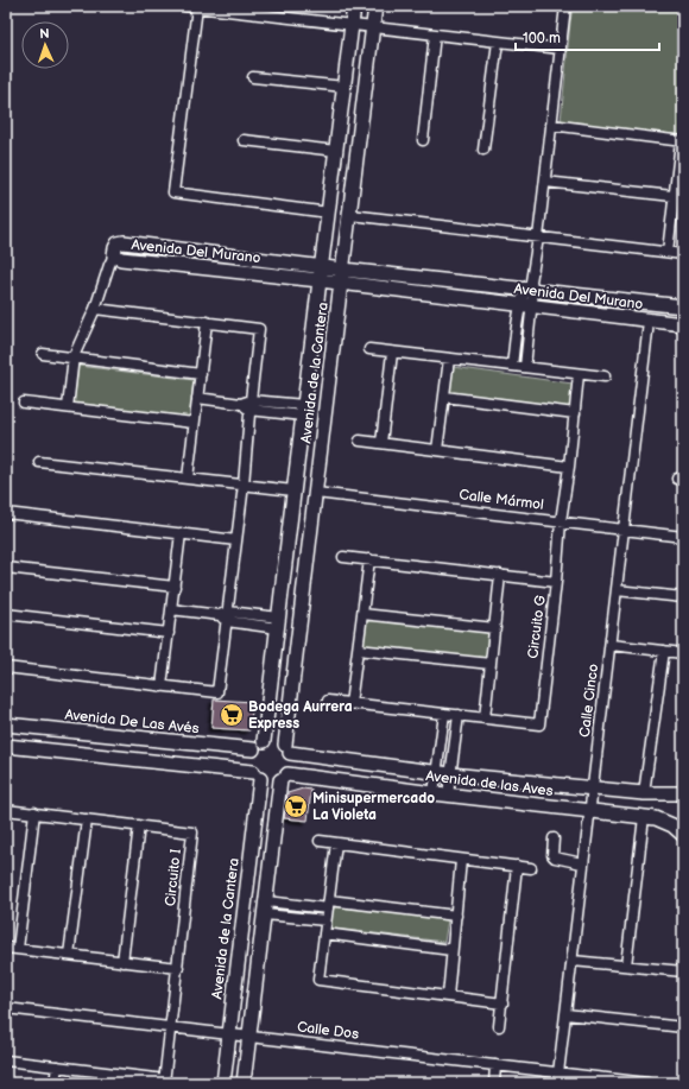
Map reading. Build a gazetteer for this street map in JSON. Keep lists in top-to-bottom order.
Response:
{
  "streets": {
    "street": [
      "Avenida Del Murano",
      "Avenida de la Cantera",
      "Calle Mármol",
      "Circuito G",
      "Calle Cinco",
      "Avenida De Las Avés",
      "Avenida de las Aves",
      "Circuito I",
      "Calle Dos"
    ]
  },
  "crossings": [
    ["Avenida Del Murano", "Avenida de la Cantera"],
    ["Avenida Del Murano", "Calle Cinco"],
    ["Avenida de la Cantera", "Calle Mármol"],
    ["Avenida de la Cantera", "Avenida De Las Avés"],
    ["Avenida de la Cantera", "Avenida de las Aves"],
    ["Avenida de la Cantera", "Calle Dos"],
    ["Calle Mármol", "Calle Cinco"],
    ["Calle Cinco", "Avenida de las Aves"],
    ["Calle Cinco", "Calle Dos"],
    ["Avenida De Las Avés", "Avenida de las Aves"],
    ["Circuito I", "Calle Dos"]
  ],
  "places": {
    "supermarket": ["Bodega Aurrera Express", "Minisupermercado La Violeta"]
  },
  "scale_bar": "100 m",
  "north": "top"
}
